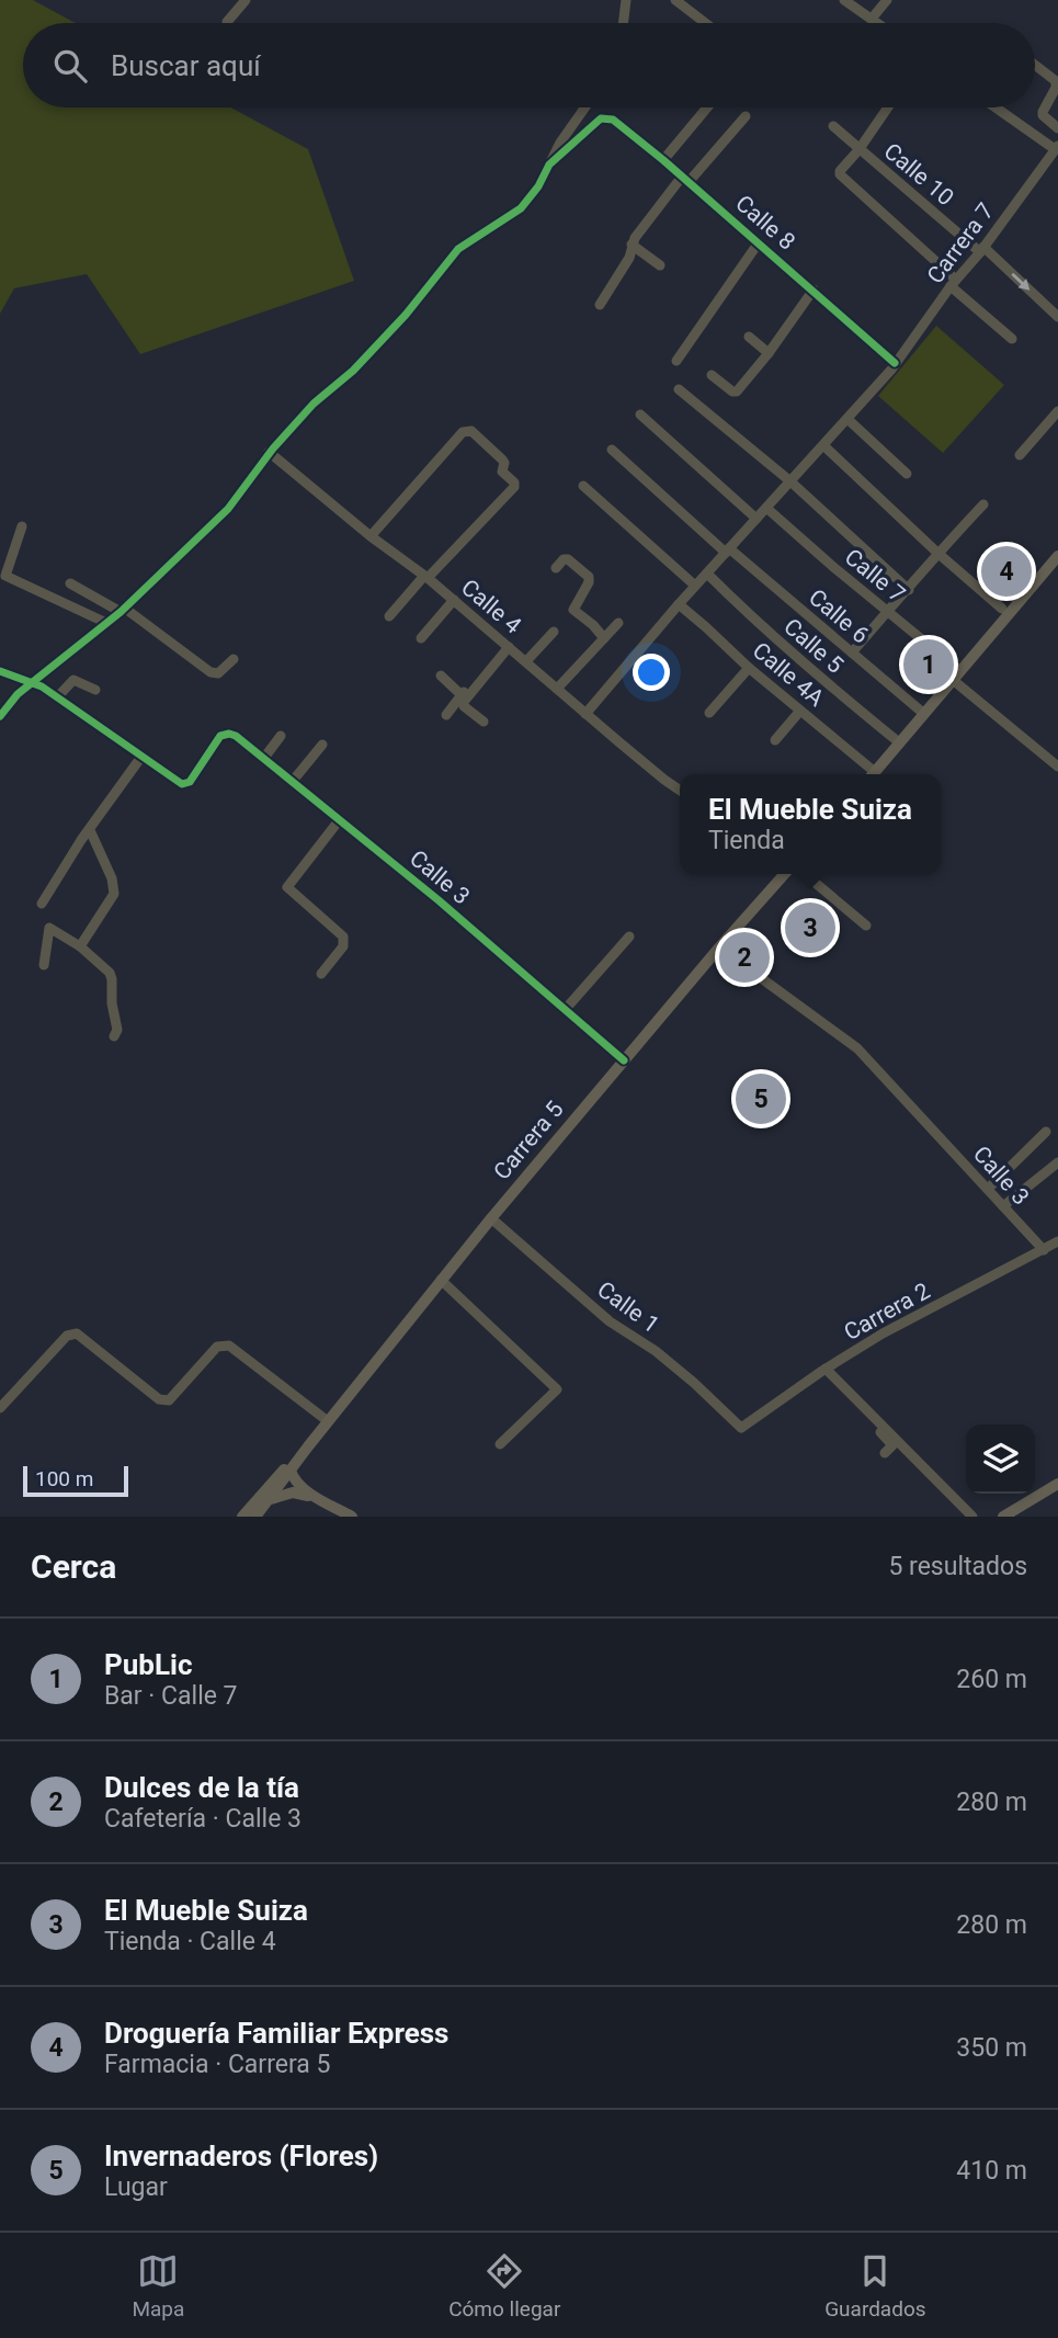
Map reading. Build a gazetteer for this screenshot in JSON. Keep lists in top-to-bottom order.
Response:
{
  "streets": {
    "main road": ["Carrera 5"],
    "street": [
      "Calle 10",
      "Calle 8",
      "Carrera 7",
      "Calle 7",
      "Calle 4",
      "Calle 6",
      "Calle 5",
      "Calle 4A",
      "Calle 3",
      "Calle 1",
      "Carrera 2"
    ]
  },
  "crossings": [
    ["Calle 10", "Carrera 7"],
    ["Calle 8", "Carrera 7"],
    ["Carrera 7", "Calle 7"],
    ["Carrera 7", "Calle 4"],
    ["Carrera 7", "Calle 6"],
    ["Carrera 7", "Calle 5"],
    ["Carrera 7", "Calle 4A"],
    ["Calle 3", "Carrera 5"],
    ["Calle 3", "Carrera 2"],
    ["Carrera 5", "Calle 1"],
    ["Calle 1", "Carrera 2"]
  ],
  "scale_bar": "100 m",
  "page": {
    "search": "Buscar aquí",
    "pins": [
      "4",
      "1",
      "3",
      "2",
      "5"
    ],
    "popup": ["El Mueble Suiza", "Tienda"],
    "scale": "100 m",
    "heading": ["Cerca", "5 resultados"],
    "list": [
      {
        "mark": "1",
        "name": "PubLic",
        "note": "Bar · Calle 7",
        "value": "260 m"
      },
      {
        "mark": "2",
        "name": "Dulces de la tía",
        "note": "Cafetería · Calle 3",
        "value": "280 m"
      },
      {
        "mark": "3",
        "name": "El Mueble Suiza",
        "note": "Tienda · Calle 4",
        "value": "280 m"
      },
      {
        "mark": "4",
        "name": "Droguería Familiar Express",
        "note": "Farmacia · Carrera 5",
        "value": "350 m"
      },
      {
        "mark": "5",
        "name": "Invernaderos (Flores)",
        "note": "Lugar",
        "value": "410 m"
      }
    ],
    "nav": ["Mapa", "Cómo llegar", "Guardados"]
  }
}
